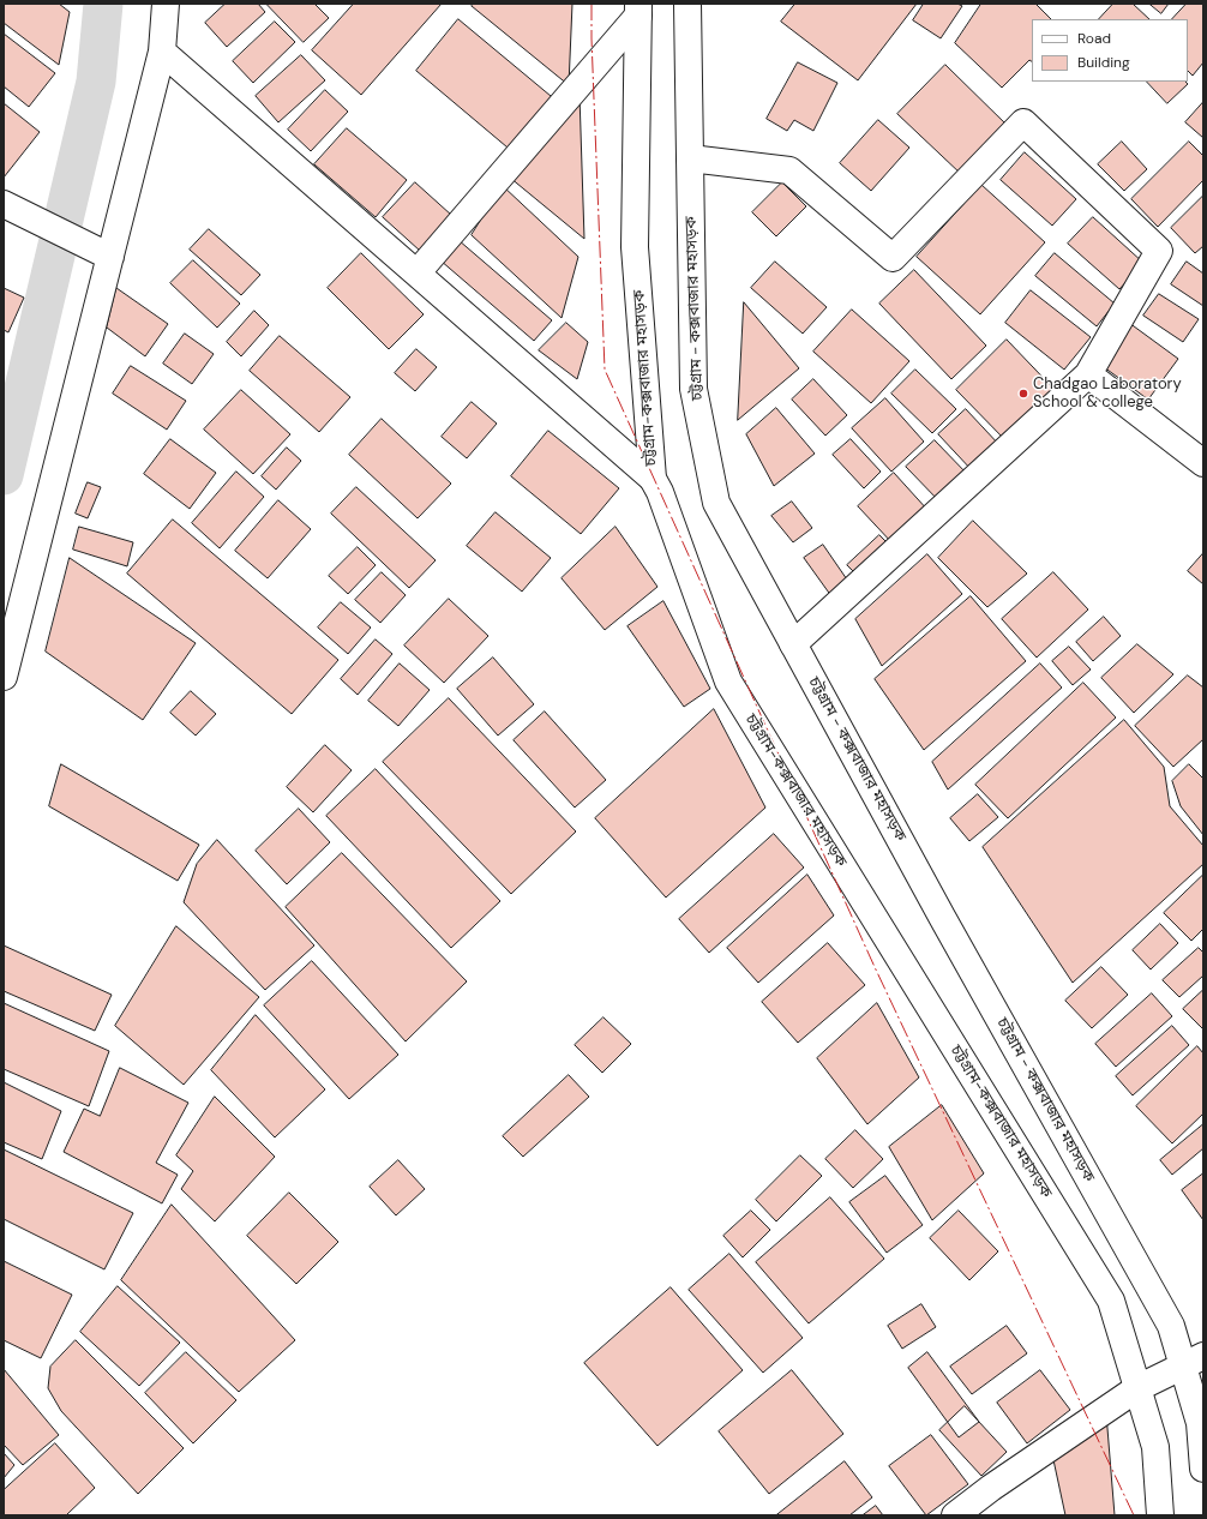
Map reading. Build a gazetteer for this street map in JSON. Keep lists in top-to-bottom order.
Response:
{
  "streets": {
    "main road": ["চট্টগ্রাম - কক্সবাজার মহাসড়ক", "চট্টগ্রাম-কক্সবাজার মহাসড়ক"]
  },
  "places": ["Chadgao Laboratory School & college"],
  "legend": ["Road", "Building"]
}
